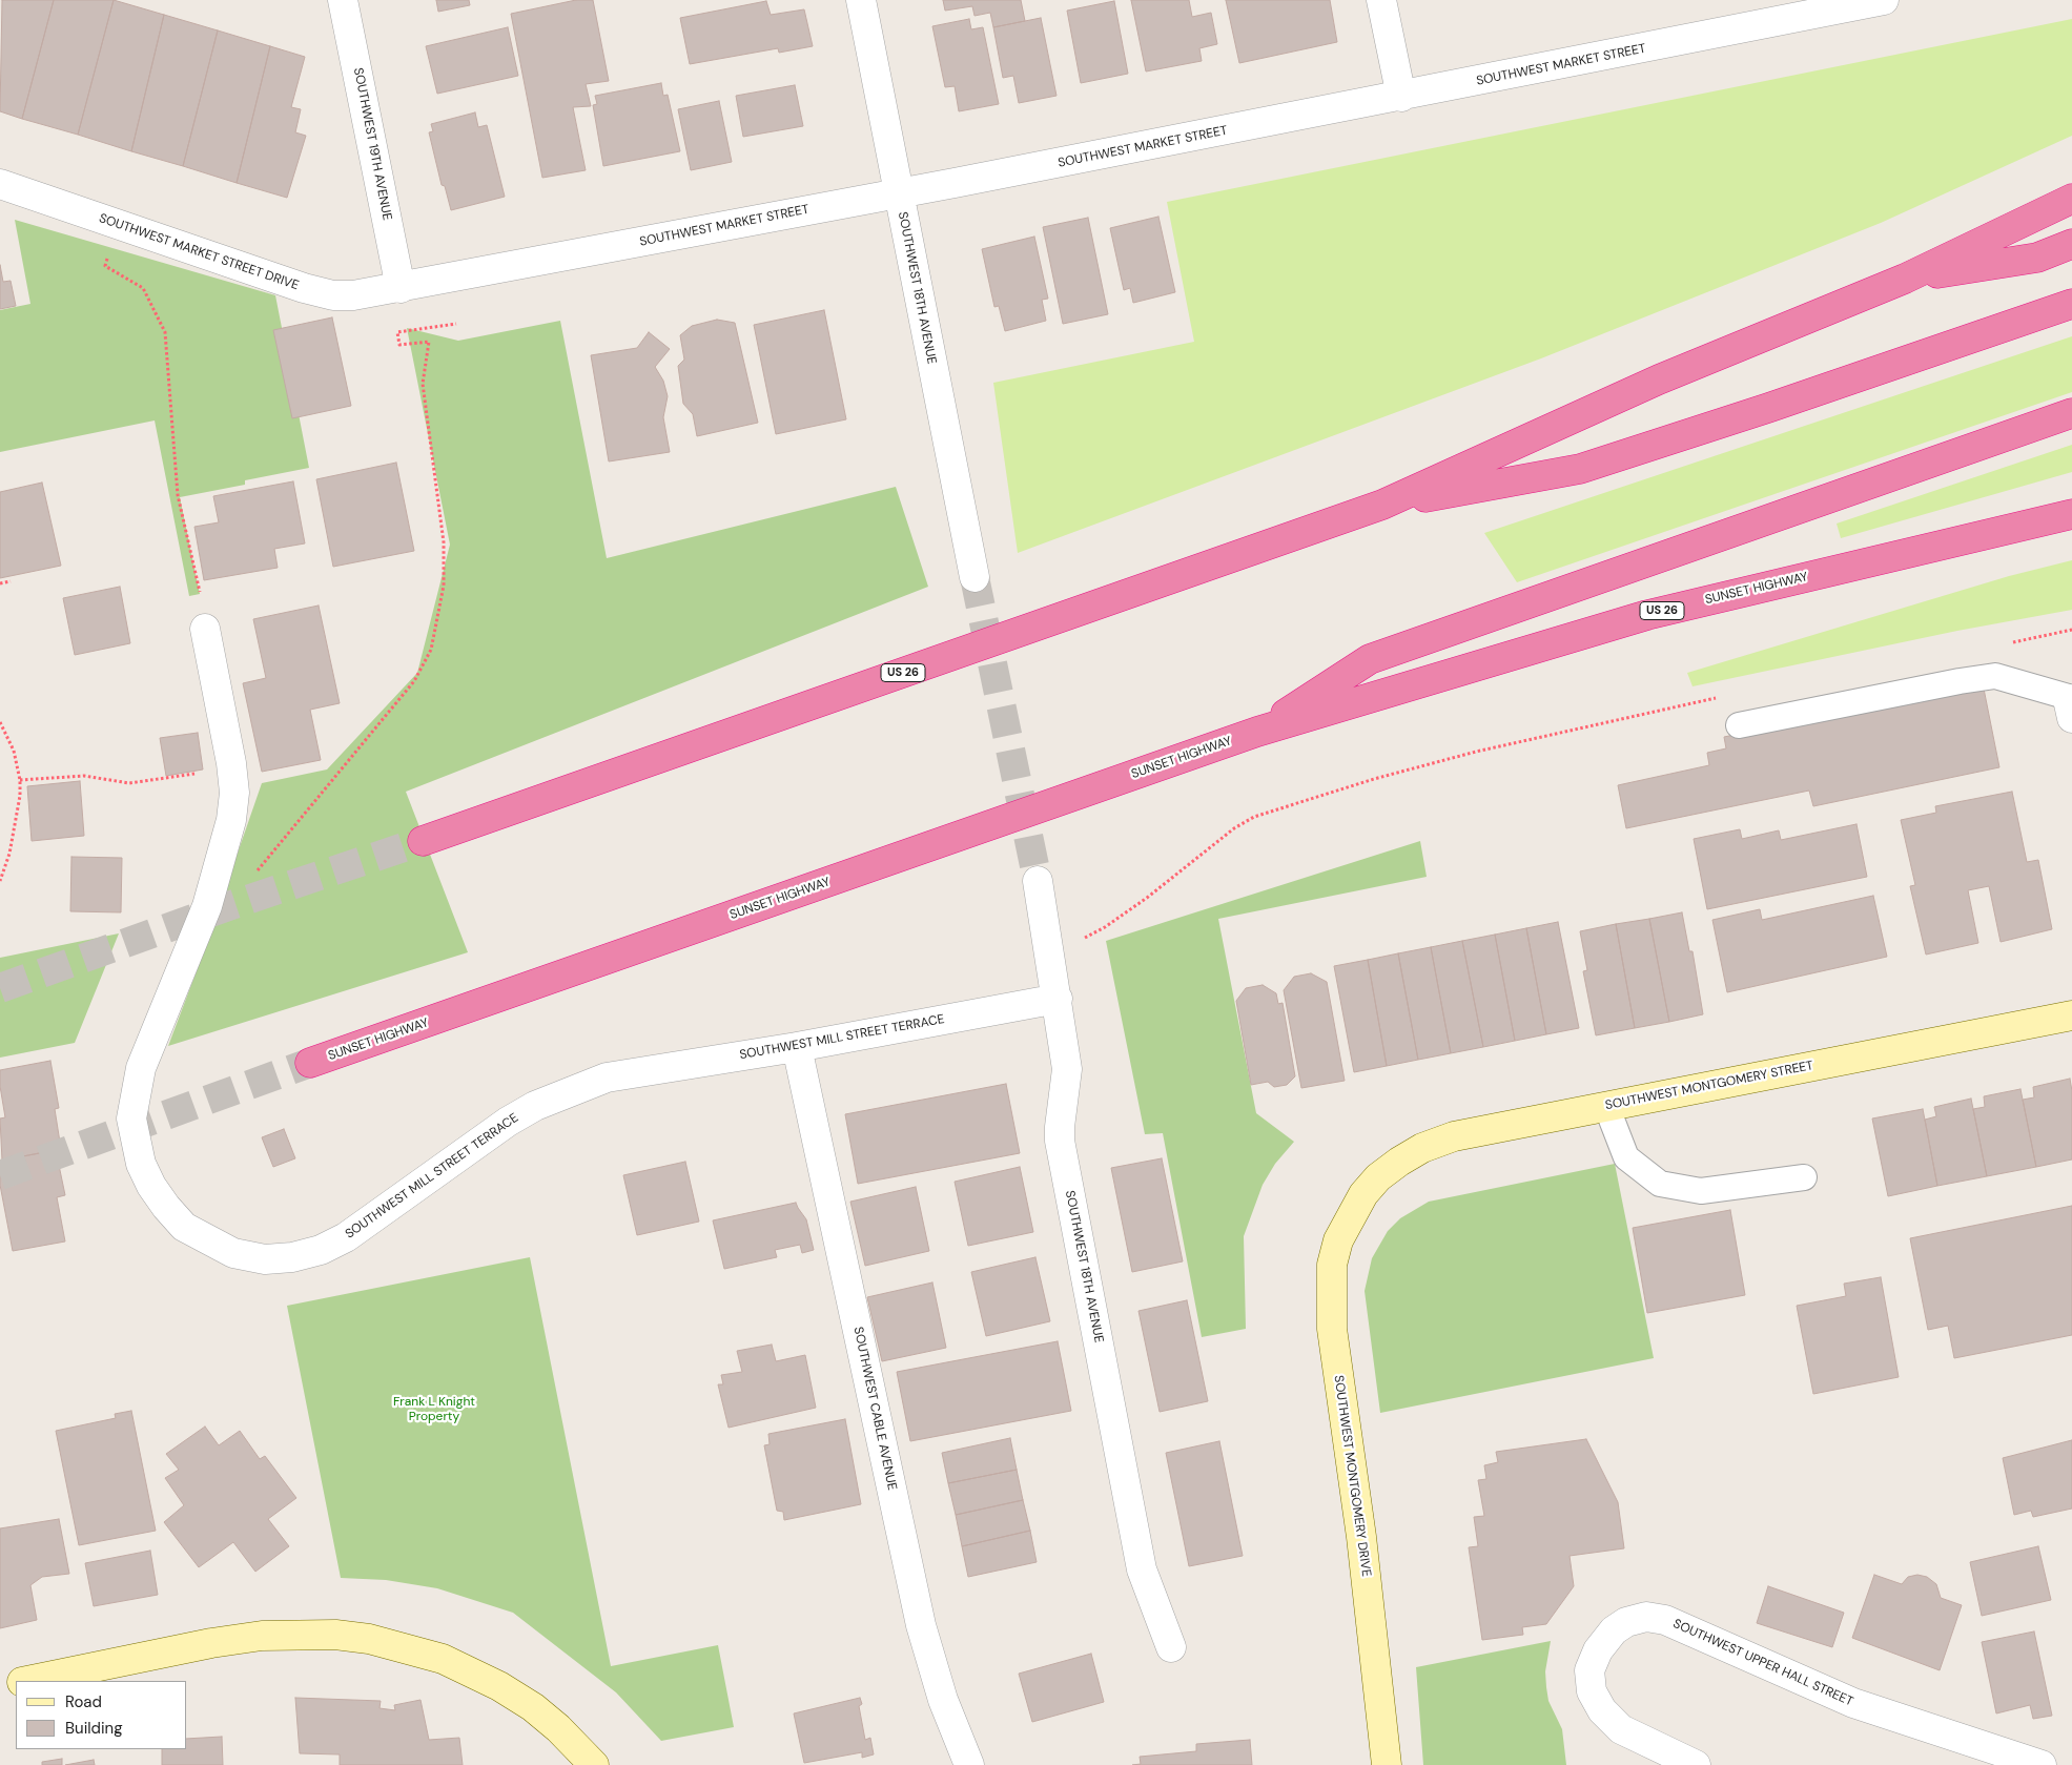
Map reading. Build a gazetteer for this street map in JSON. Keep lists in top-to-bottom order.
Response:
{
  "streets": {
    "highway": ["SUNSET HIGHWAY", "US 26"],
    "street": [
      "SOUTHWEST MARKET STREET",
      "SOUTHWEST 19TH AVENUE",
      "SOUTHWEST MARKET STREET DRIVE",
      "SOUTHWEST 18TH AVENUE",
      "SOUTHWEST MILL STREET TERRACE",
      "SOUTHWEST MONTGOMERY STREET",
      "SOUTHWEST CABLE AVENUE",
      "SOUTHWEST MONTGOMERY DRIVE",
      "SOUTHWEST UPPER HALL STREET"
    ]
  },
  "crossings": [
    ["SOUTHWEST MARKET STREET", "SOUTHWEST 19TH AVENUE"],
    ["SOUTHWEST MARKET STREET", "SOUTHWEST MARKET STREET DRIVE"],
    ["SOUTHWEST MARKET STREET", "SOUTHWEST 18TH AVENUE"],
    ["SOUTHWEST 19TH AVENUE", "SOUTHWEST MARKET STREET DRIVE"],
    ["SOUTHWEST 18TH AVENUE", "SOUTHWEST MILL STREET TERRACE"],
    ["SOUTHWEST MILL STREET TERRACE", "SOUTHWEST CABLE AVENUE"],
    ["SOUTHWEST MONTGOMERY STREET", "SOUTHWEST MONTGOMERY DRIVE"]
  ],
  "parks": ["Frank L Knight Property"],
  "legend": ["Road", "Building"]
}
